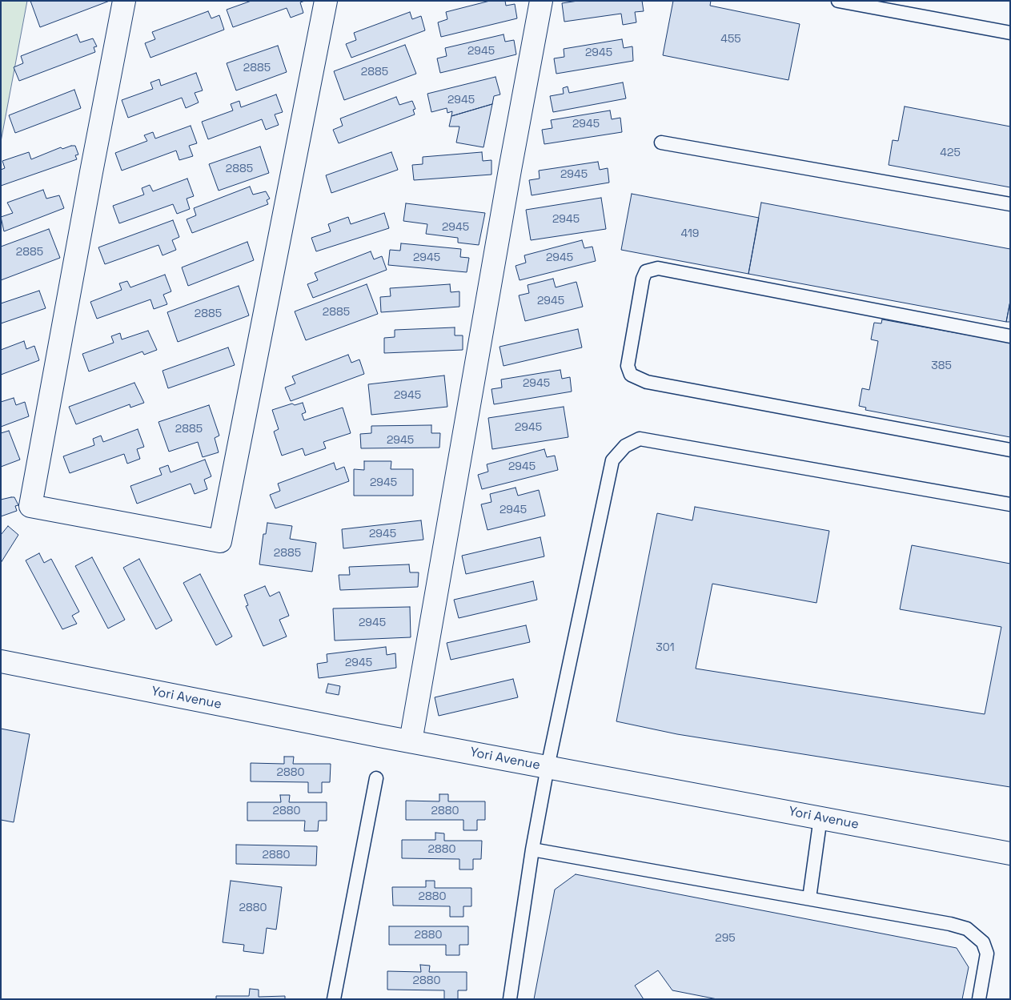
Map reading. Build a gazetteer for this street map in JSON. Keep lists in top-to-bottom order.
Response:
{
  "streets": {
    "street": ["Yori Avenue"]
  },
  "house_numbers": [
    "455",
    "2945",
    "2945",
    "2885",
    "2885",
    "2945",
    "2945",
    "425",
    "2885",
    "2945",
    "2945",
    "2945",
    "419",
    "2885",
    "2945",
    "2945",
    "2945",
    "2885",
    "2885",
    "385",
    "2945",
    "2945",
    "2945",
    "2885",
    "2945",
    "2945",
    "2945",
    "2945",
    "2945",
    "2885",
    "2945",
    "301",
    "2945",
    "2880",
    "2880",
    "2880",
    "2880",
    "2880",
    "2880",
    "2880",
    "2880",
    "295",
    "2880"
  ]
}
